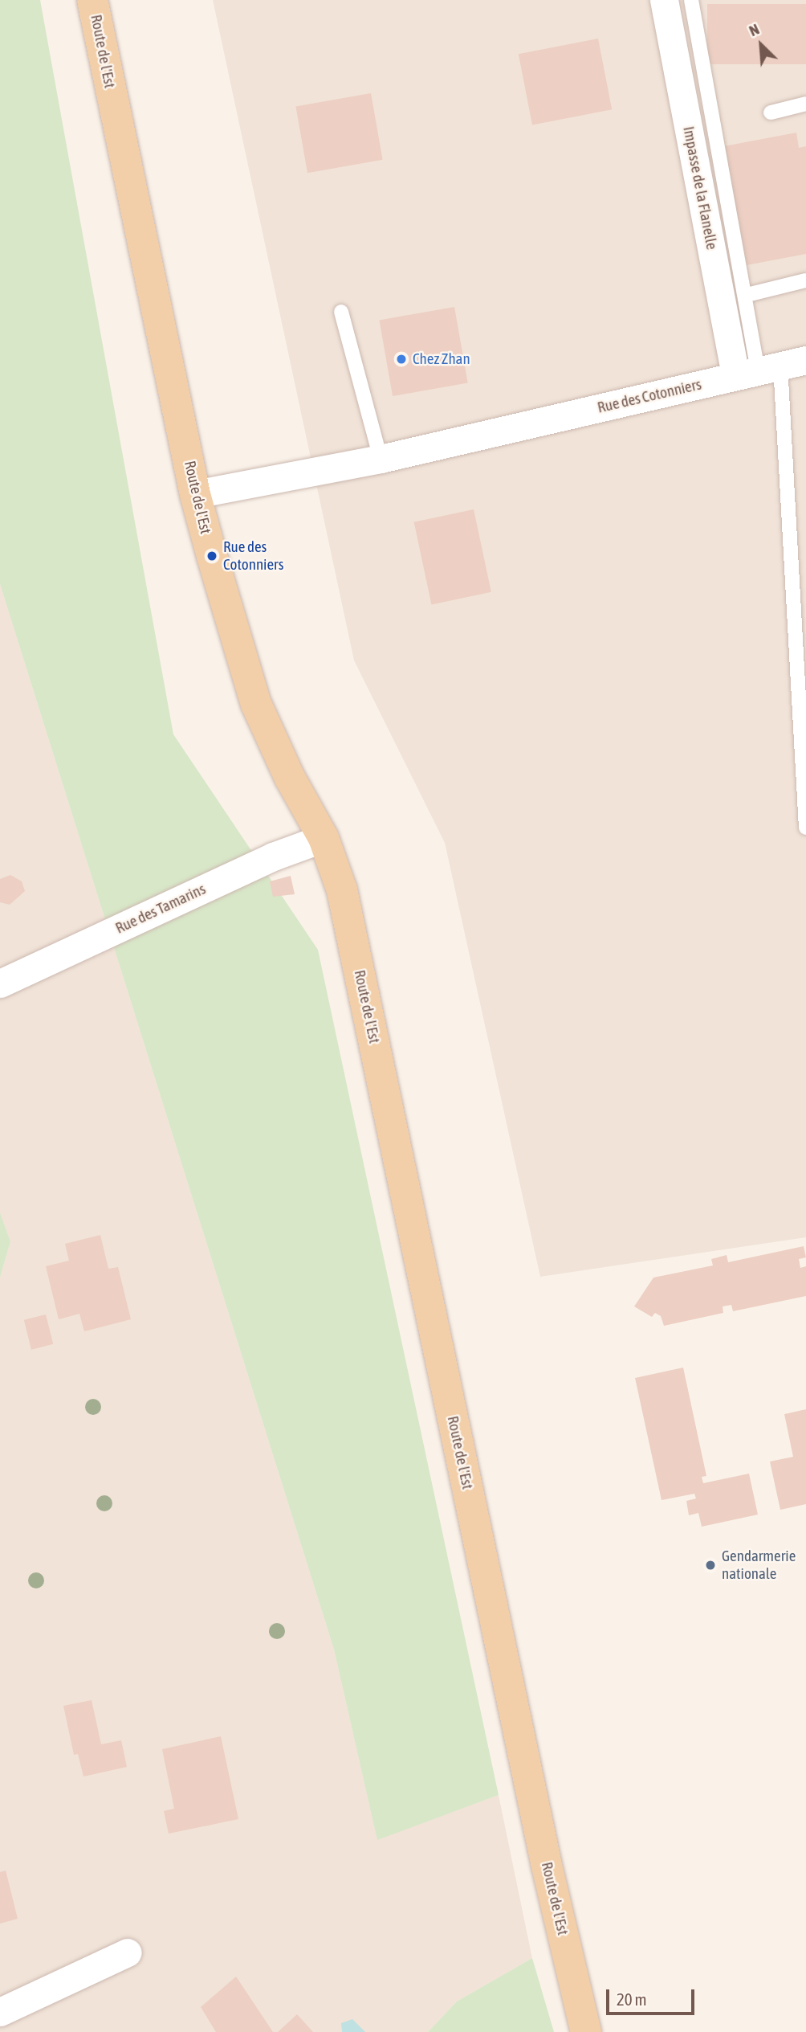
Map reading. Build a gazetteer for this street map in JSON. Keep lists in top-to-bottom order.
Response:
{
  "streets": {
    "main road": ["Route de l'Est"],
    "street": ["Impasse de la Flanelle", "Rue des Cotonniers", "Rue des Tamarins"]
  },
  "crossings": [
    ["Route de l'Est", "Rue des Cotonniers"],
    ["Route de l'Est", "Rue des Tamarins"],
    ["Impasse de la Flanelle", "Rue des Cotonniers"]
  ],
  "places": ["Chez Zhan", "Rue des Cotonniers", "Gendarmerie nationale"],
  "scale_bar": "20 m",
  "north": "top left"
}
